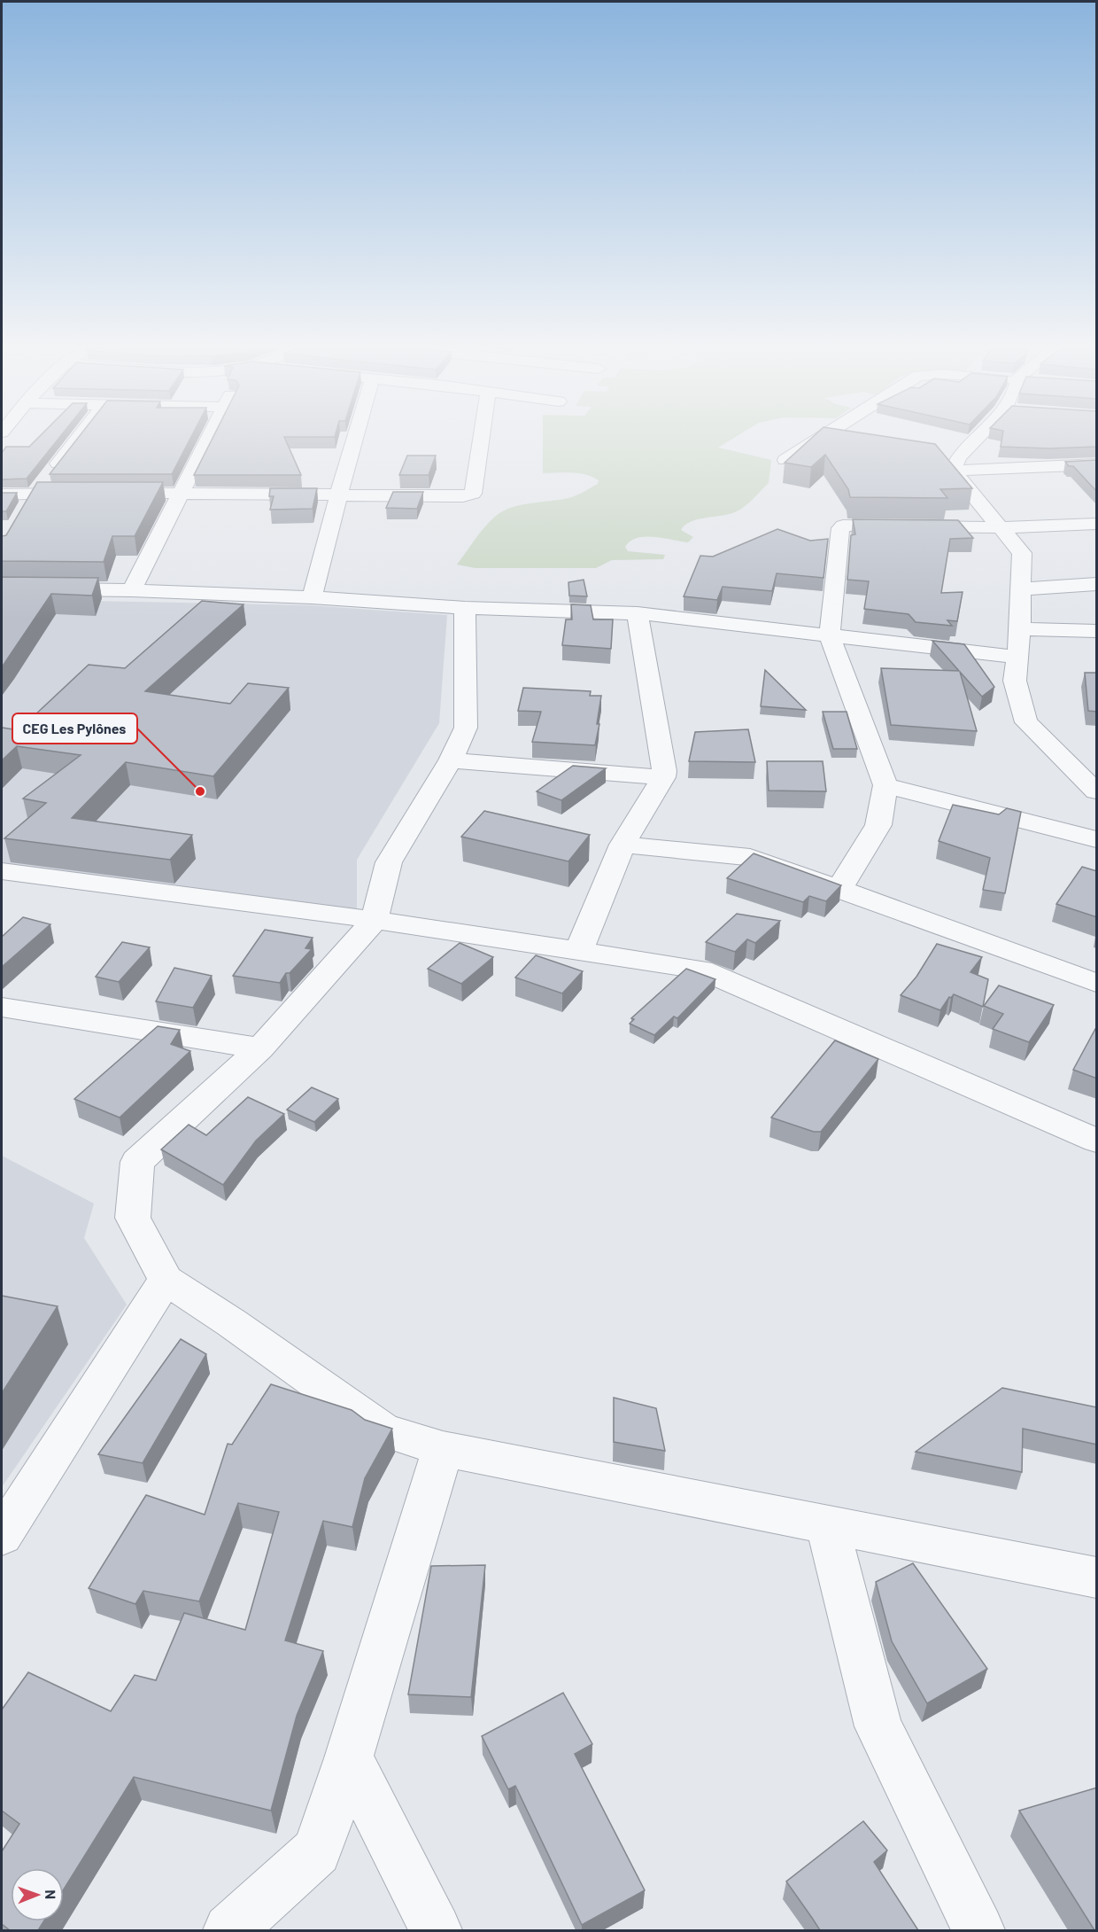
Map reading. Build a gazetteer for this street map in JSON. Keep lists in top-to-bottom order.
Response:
{
  "places": ["CEG Les Pylônes"],
  "north": "right"
}
